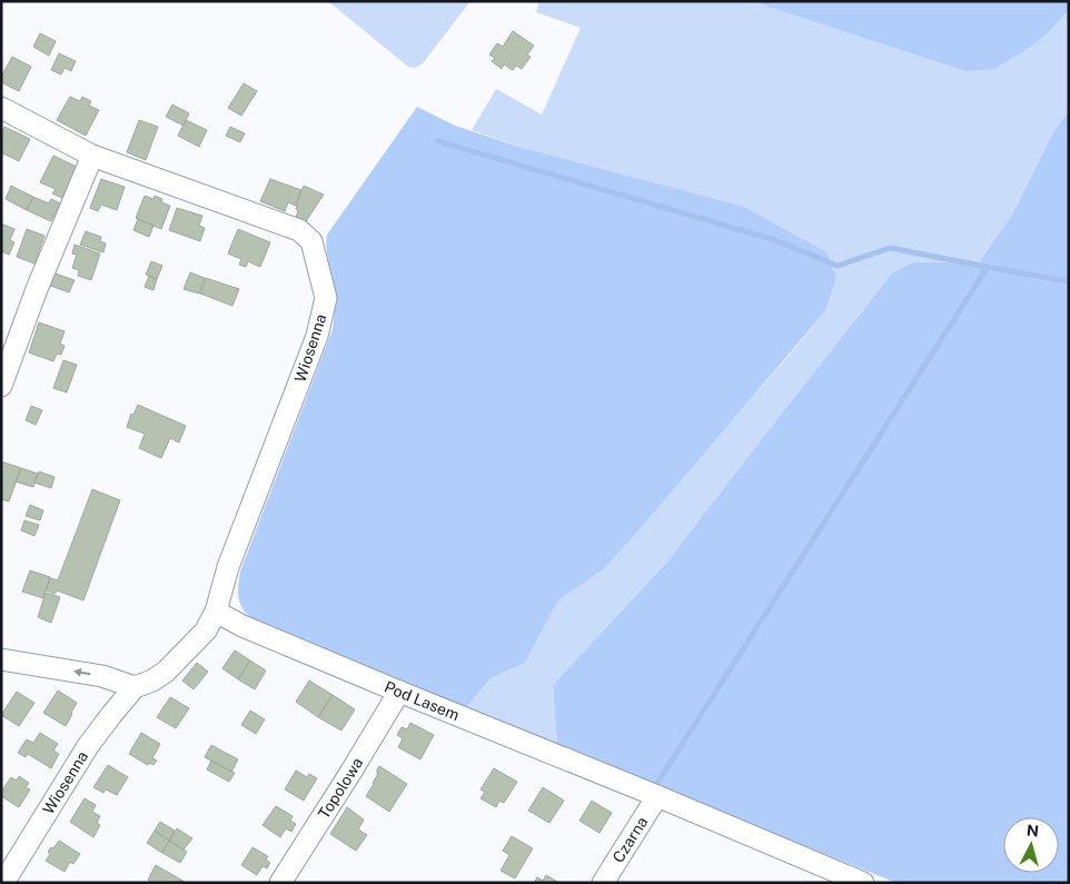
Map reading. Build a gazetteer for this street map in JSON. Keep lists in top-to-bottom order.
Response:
{
  "streets": {
    "street": [
      "Wiosenna",
      "Pod Lasem",
      "Topolowa",
      "Czarna"
    ]
  },
  "crossings": [
    ["Wiosenna", "Pod Lasem"],
    ["Pod Lasem", "Topolowa"],
    ["Pod Lasem", "Czarna"]
  ],
  "north": "top"
}
